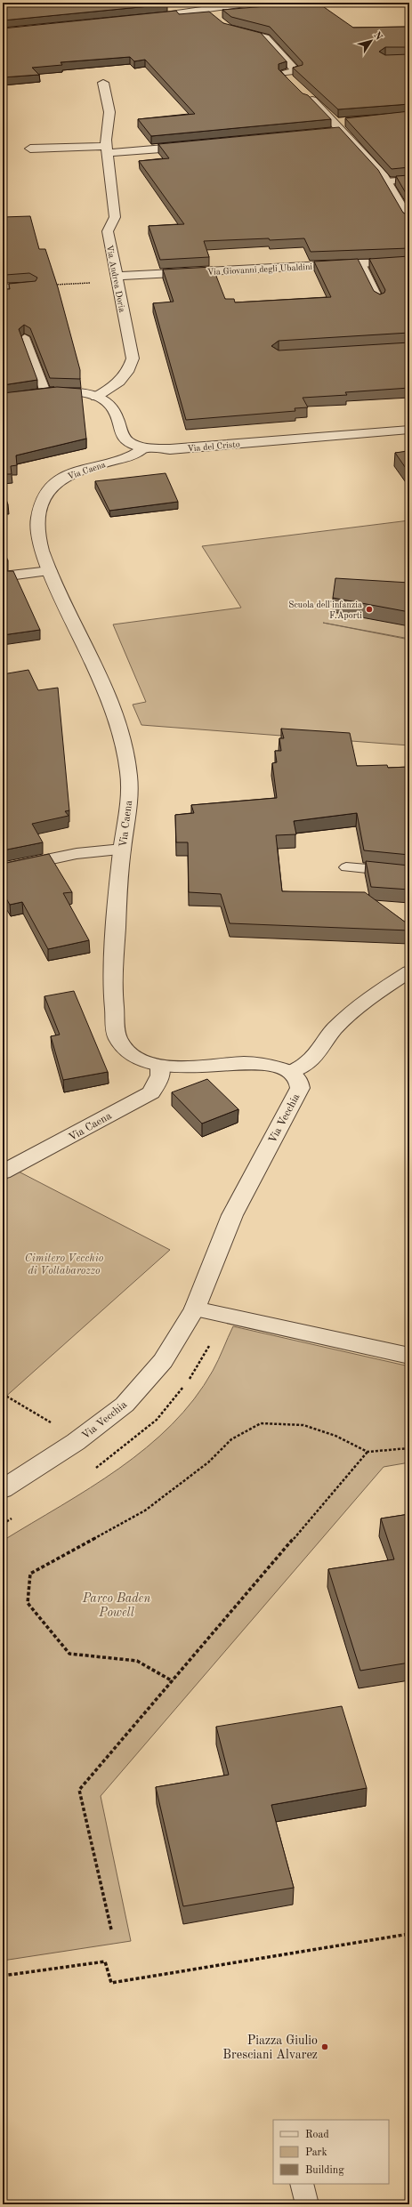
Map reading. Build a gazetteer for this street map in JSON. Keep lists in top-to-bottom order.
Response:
{
  "streets": {
    "street": [
      "Via Giovanni degli Ubaldini",
      "Via Andrea Doria",
      "Via del Cristo",
      "Via Caena",
      "Via Vecchia"
    ]
  },
  "crossings": [
    ["Via Giovanni degli Ubaldini", "Via Andrea Doria"],
    ["Via Andrea Doria", "Via del Cristo"],
    ["Via del Cristo", "Via Caena"],
    ["Via Caena", "Via Vecchia"]
  ],
  "parks": ["Cimitero Vecchio di Voltabarozzo", "Parco Baden Powell"],
  "places": ["Scuola dell'infanzia F.Aporti", "Piazza Giulio Bresciani Alvarez"],
  "legend": ["Road", "Park", "Building"],
  "north": "top right"
}
